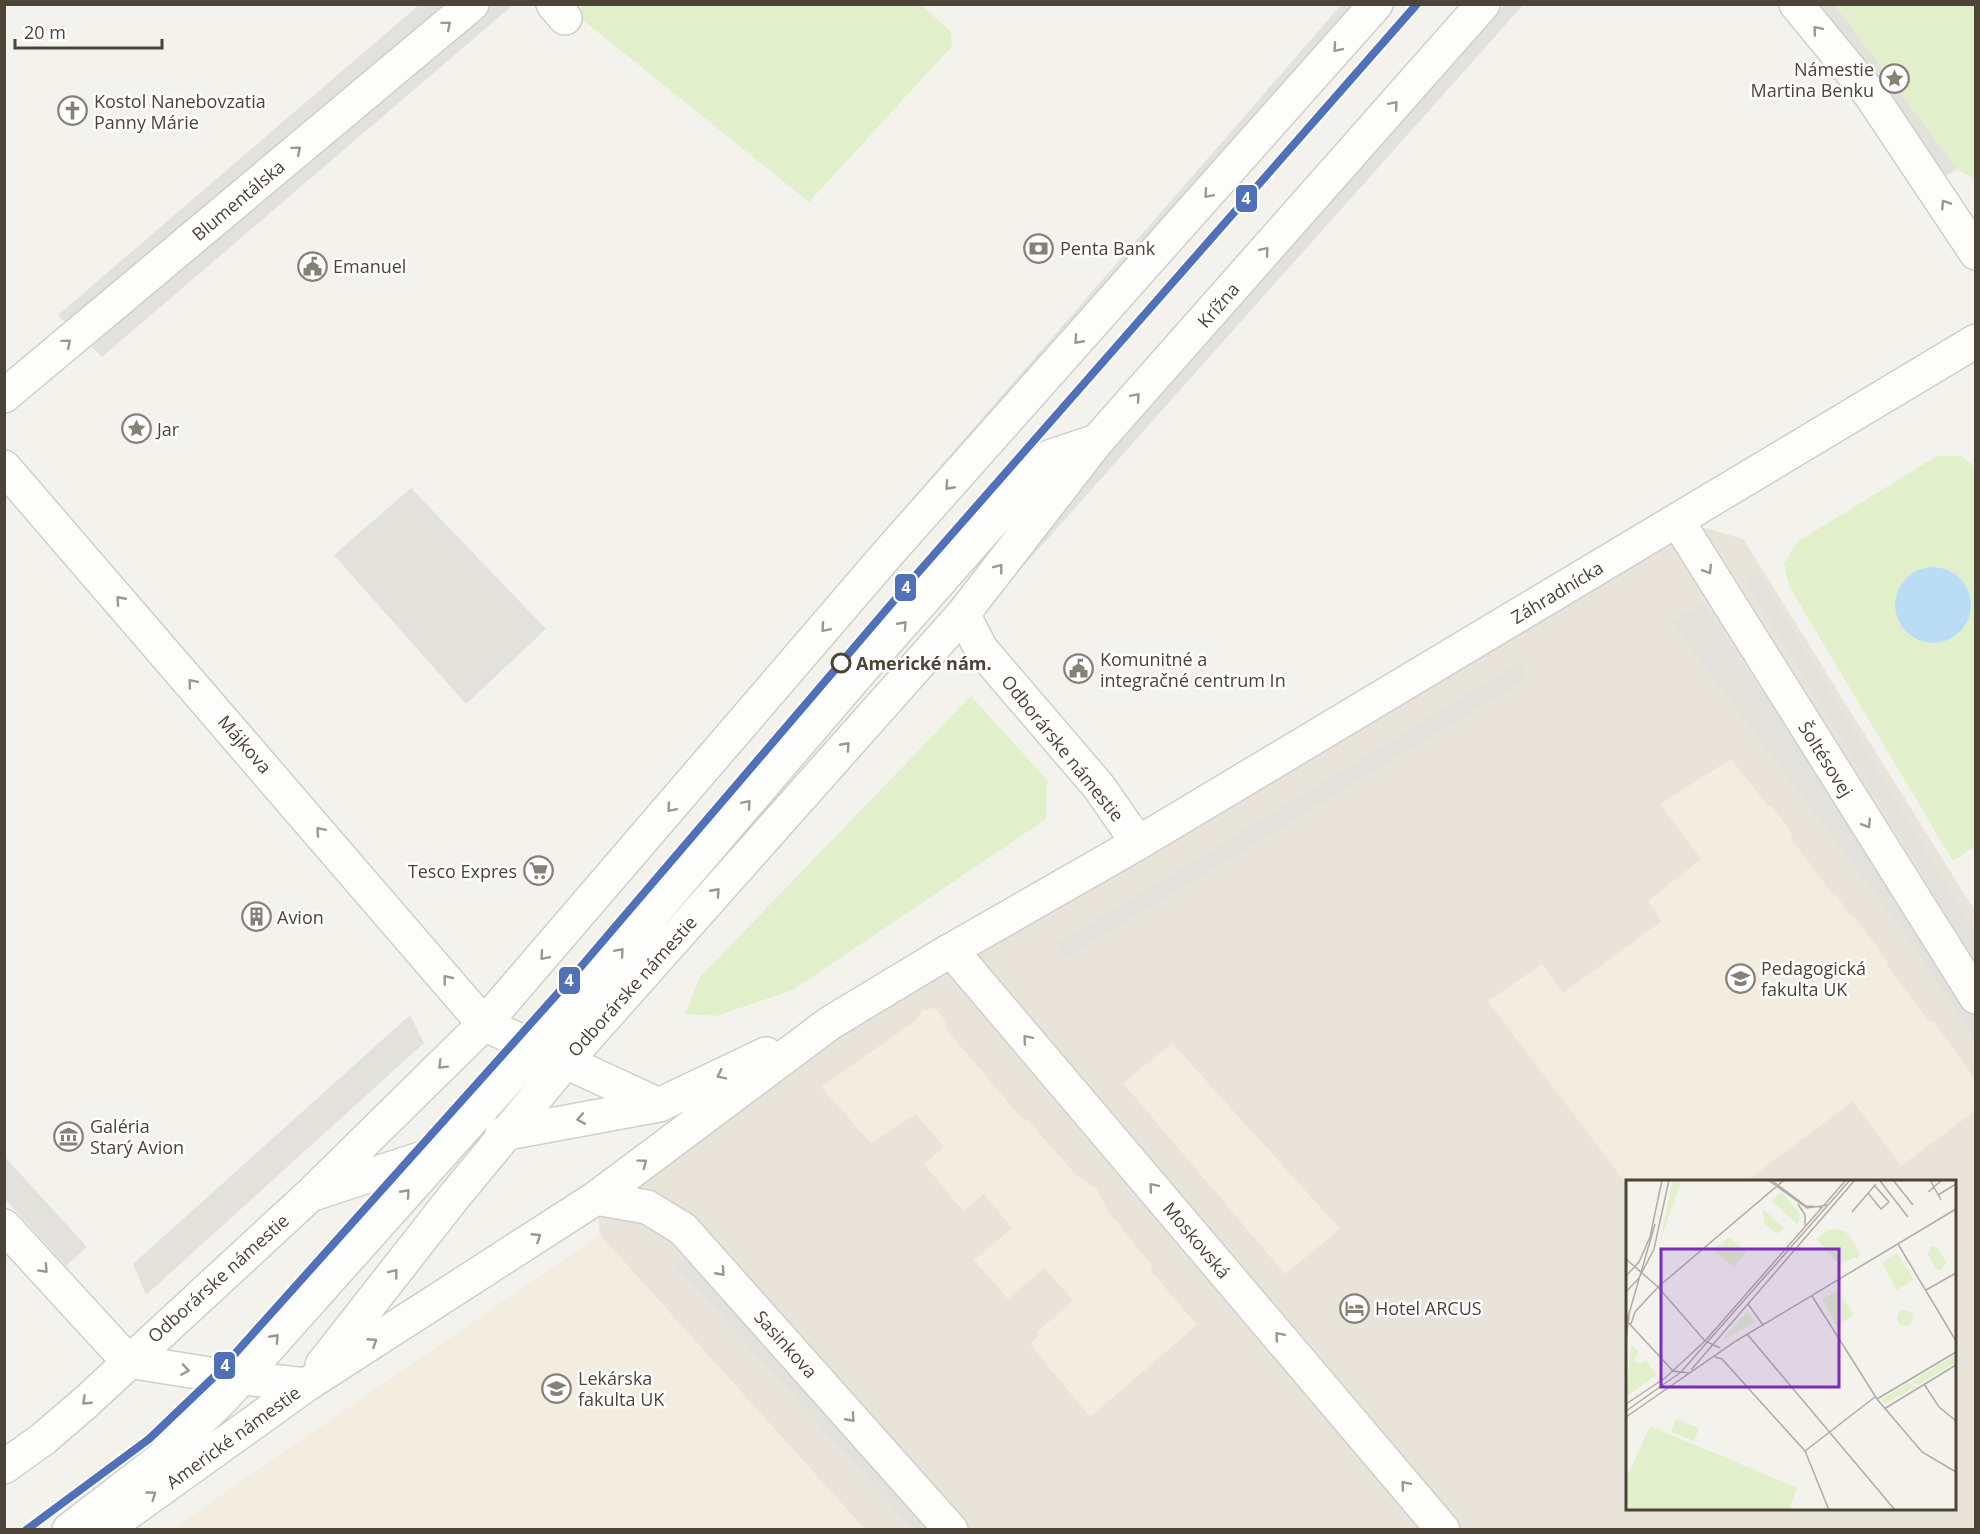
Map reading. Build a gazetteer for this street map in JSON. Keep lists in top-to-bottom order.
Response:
{
  "streets": {
    "street": [
      "Blumentálska",
      "Krížna",
      "Záhradnícka",
      "Májkova",
      "Odborárske námestie",
      "Šoltésovej",
      "Moskovská",
      "Sasinkova",
      "Americké námestie"
    ]
  },
  "crossings": [
    ["Krížna", "Odborárske námestie"],
    ["Záhradnícka", "Odborárske námestie"],
    ["Záhradnícka", "Šoltésovej"],
    ["Májkova", "Odborárske námestie"],
    ["Odborárske námestie", "Moskovská"],
    ["Odborárske námestie", "Sasinkova"],
    ["Odborárske námestie", "Americké námestie"]
  ],
  "one_way": [
    "Blumentálska",
    "Krížna",
    "Májkova",
    "Šoltésovej",
    "Moskovská",
    "Sasinkova"
  ],
  "places": {
    "place": ["Námestie Martina Benku", "Jar"],
    "church": ["Kostol Nanebovzatia Panny Márie"],
    "bank": ["Penta Bank"],
    "public building": ["Emanuel", "Komunitné a integračné centrum In"],
    "other": ["Americké nám."],
    "supermarket": ["Tesco Expres"],
    "building": ["Avion"],
    "school or university": ["Pedagogická fakulta UK", "Lekárska fakulta UK"],
    "museum": ["Galéria Starý Avion"],
    "hotel": ["Hotel ARCUS"]
  },
  "lines": ["transit line 4"],
  "scale_bar": "20 m"
}
